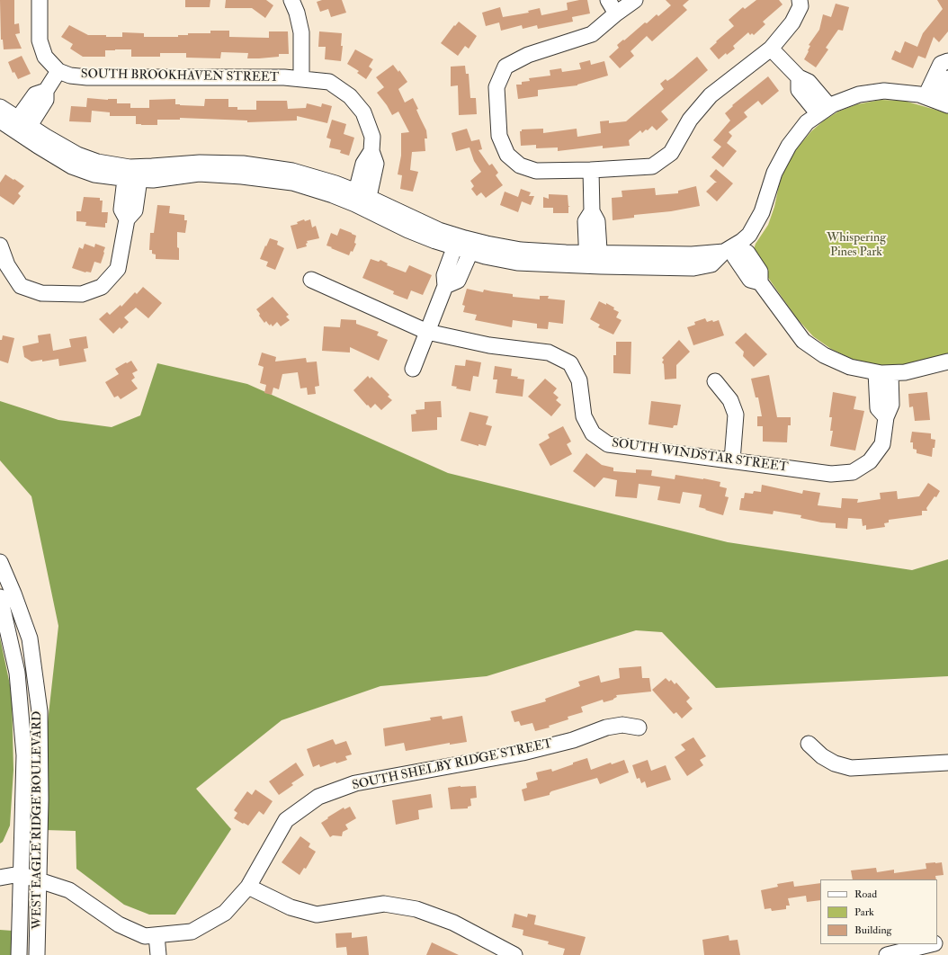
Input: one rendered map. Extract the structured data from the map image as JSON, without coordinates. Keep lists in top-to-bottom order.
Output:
{
  "streets": {
    "street": [
      "SOUTH BROOKHAVEN STREET",
      "SOUTH WINDSTAR STREET",
      "SOUTH SHELBY RIDGE STREET",
      "WEST EAGLE RIDGE BOULEVARD"
    ]
  },
  "crossings": [
    ["SOUTH SHELBY RIDGE STREET", "WEST EAGLE RIDGE BOULEVARD"]
  ],
  "parks": ["Whispering Pines Park"],
  "legend": ["Road", "Park", "Building"]
}
